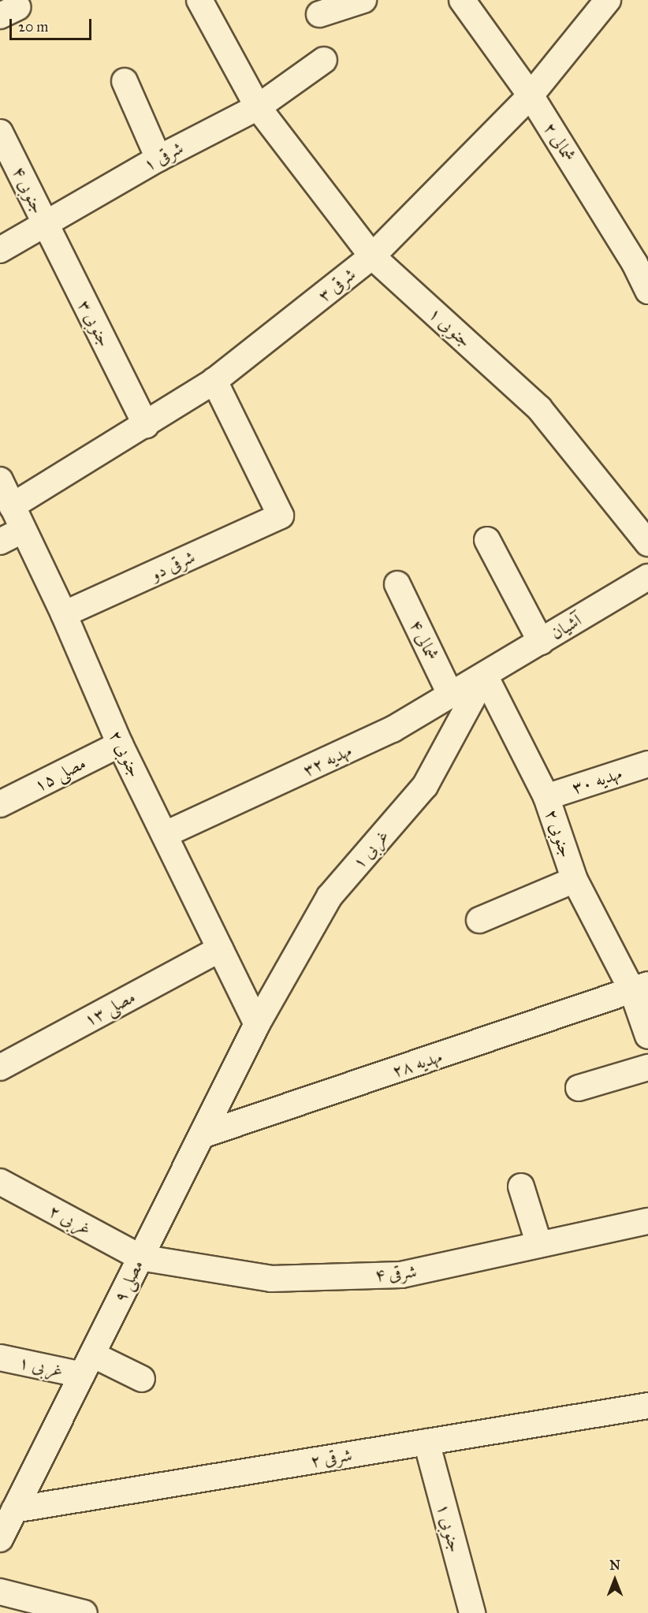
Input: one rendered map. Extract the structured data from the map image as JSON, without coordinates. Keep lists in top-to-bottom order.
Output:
{
  "streets": {
    "street": [
      "شمالی ۲",
      "شرقی ۱",
      "۴ جنوبی",
      "شرقی ۳",
      "جنوبی ۳",
      "جنوبی ۱",
      "شرقی دو",
      "آشیان",
      "شمالی ۴",
      "جنوبی ۲",
      "مهدیه ۳۲",
      "مصلی ۱۵",
      "مهدیه ۳۰",
      "۲ جنوبی",
      "۱ غربی",
      "مصلی ۱۳",
      "مهدیه ۲۸",
      "۲ غربی",
      "۴ شرقی",
      "مصلی ۹",
      "۲ شرقی",
      "۱ جنوبی"
    ]
  },
  "crossings": [
    ["شمالی ۲", "شرقی ۳"],
    ["شرقی ۱", "۴ جنوبی"],
    ["شرقی ۱", "جنوبی ۳"],
    ["شرقی ۱", "جنوبی ۱"],
    ["۴ جنوبی", "جنوبی ۳"],
    ["شرقی ۳", "جنوبی ۳"],
    ["شرقی ۳", "جنوبی ۱"],
    ["شرقی ۳", "شرقی دو"],
    ["شرقی ۳", "جنوبی ۲"],
    ["شرقی دو", "جنوبی ۲"],
    ["آشیان", "مهدیه ۳۲"],
    ["آشیان", "۲ جنوبی"],
    ["آشیان", "۱ غربی"],
    ["شمالی ۴", "مهدیه ۳۲"],
    ["جنوبی ۲", "مهدیه ۳۲"],
    ["جنوبی ۲", "مصلی ۱۵"],
    ["جنوبی ۲", "۱ غربی"],
    ["جنوبی ۲", "مصلی ۱۳"],
    ["جنوبی ۲", "مصلی ۹"],
    ["مهدیه ۳۲", "۲ جنوبی"],
    ["مهدیه ۳۲", "۱ غربی"],
    ["مهدیه ۳۰", "۲ جنوبی"],
    ["۲ جنوبی", "۱ غربی"],
    ["۲ جنوبی", "مهدیه ۲۸"],
    ["۱ غربی", "مصلی ۹"],
    ["مهدیه ۲۸", "مصلی ۹"],
    ["۲ غربی", "۴ شرقی"],
    ["۲ غربی", "مصلی ۹"],
    ["۴ شرقی", "مصلی ۹"],
    ["مصلی ۹", "۲ شرقی"],
    ["۲ شرقی", "۱ جنوبی"]
  ],
  "scale_bar": "20 m",
  "north": "top"
}
